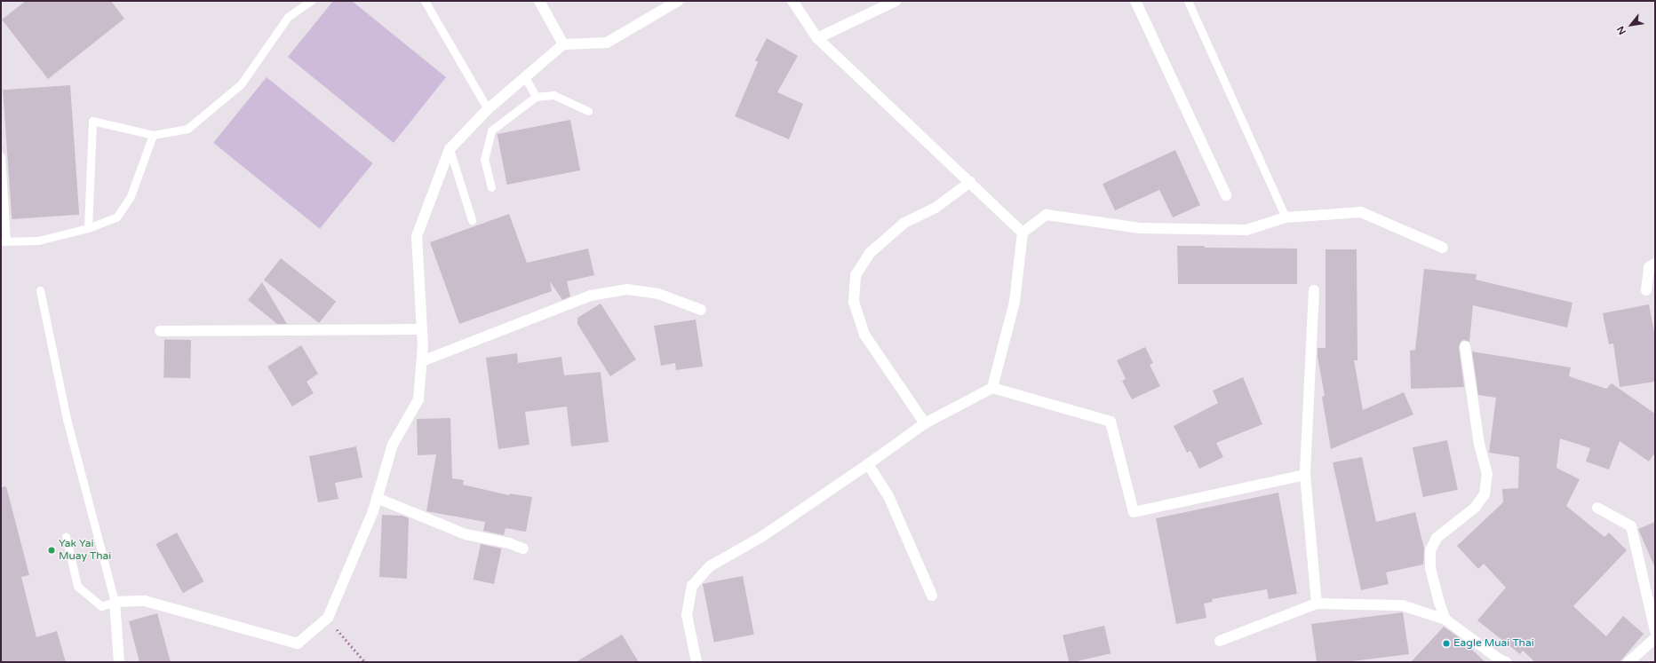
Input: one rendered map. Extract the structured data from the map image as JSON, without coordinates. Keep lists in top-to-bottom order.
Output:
{
  "places": ["Yak Yai Muay Thai", "Eagle Muai Thai"],
  "north": "bottom left"
}
